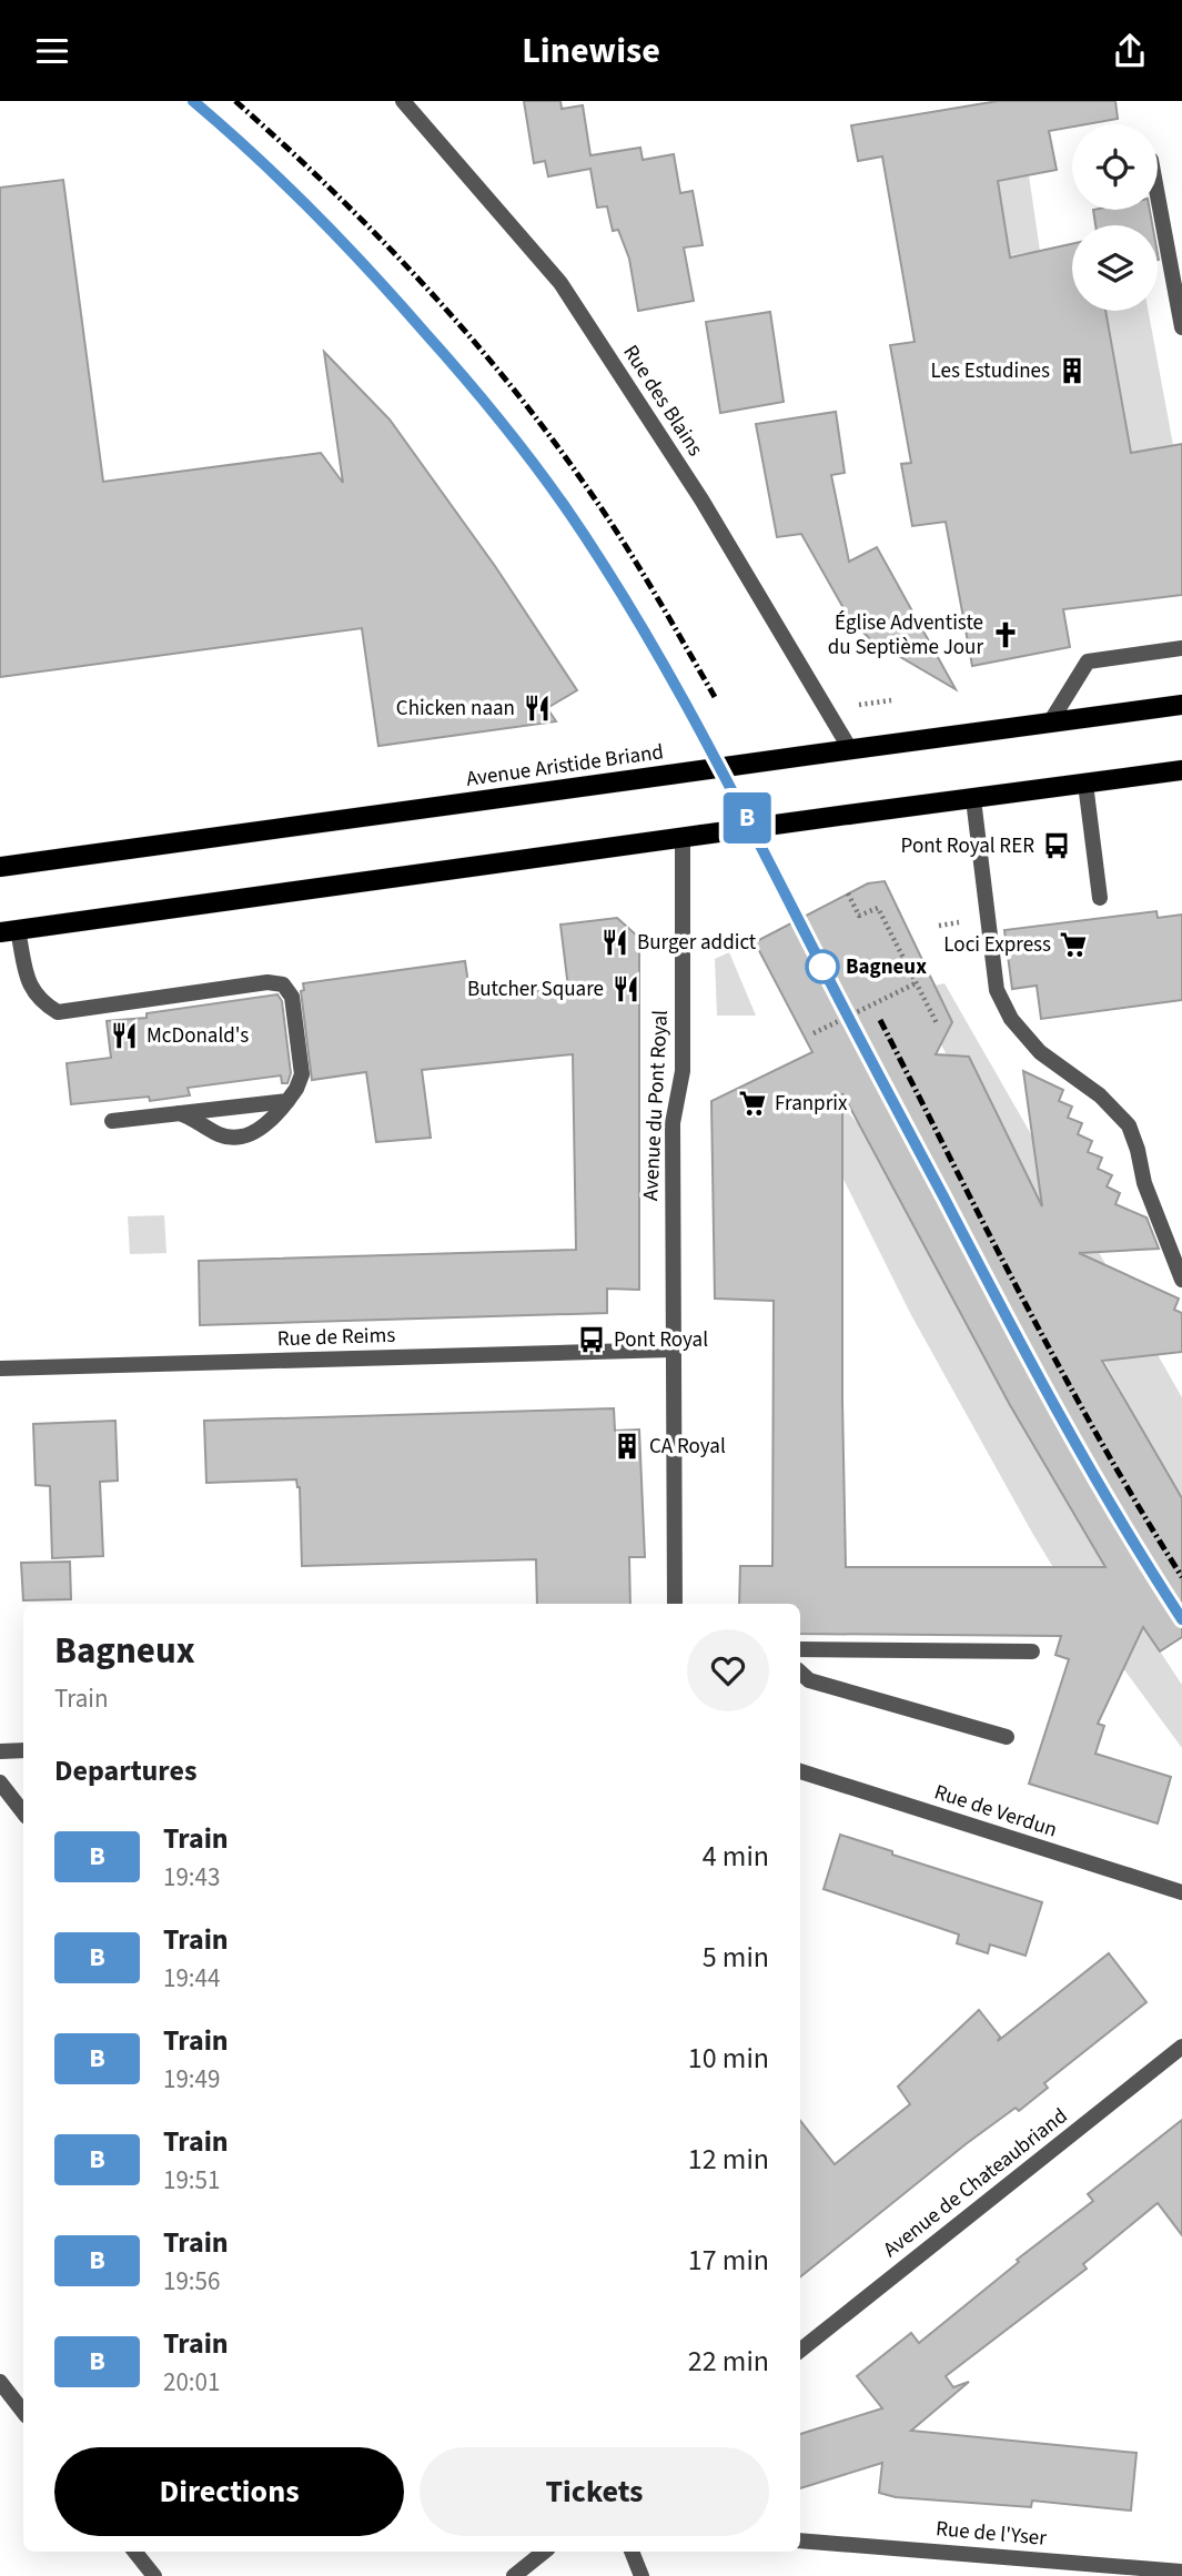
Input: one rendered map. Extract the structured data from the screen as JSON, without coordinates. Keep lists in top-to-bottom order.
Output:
{
  "streets": {
    "main road": ["Avenue Aristide Briand"],
    "street": [
      "Rue des Blains",
      "Avenue du Pont Royal",
      "Rue de Reims",
      "Rue de Verdun",
      "Avenue de Chateaubriand",
      "Rue de l'Yser"
    ]
  },
  "crossings": [
    ["Rue des Blains", "Avenue Aristide Briand"],
    ["Avenue du Pont Royal", "Rue de Reims"]
  ],
  "places": {
    "building": ["Les Estudines", "CA Royal"],
    "church": ["Église Adventiste du Septième Jour"],
    "restaurant": [
      "Chicken naan",
      "Burger addict",
      "Butcher Square",
      "McDonald's"
    ],
    "bus stop": ["Pont Royal RER", "Pont Royal"],
    "supermarket": ["Loci Express", "Franprix"],
    "other": ["Bagneux"]
  },
  "page": {
    "header": "Linewise",
    "on_map": "B",
    "heading": [
      ["Bagneux", "Train"],
      "Departures"
    ],
    "list": [
      {
        "mark": "B",
        "name": "Train",
        "note": "19:43",
        "value": "4 min"
      },
      {
        "mark": "B",
        "name": "Train",
        "note": "19:44",
        "value": "5 min"
      },
      {
        "mark": "B",
        "name": "Train",
        "note": "19:49",
        "value": "10 min"
      },
      {
        "mark": "B",
        "name": "Train",
        "note": "19:51",
        "value": "12 min"
      },
      {
        "mark": "B",
        "name": "Train",
        "note": "19:56",
        "value": "17 min"
      },
      {
        "mark": "B",
        "name": "Train",
        "note": "20:01",
        "value": "22 min"
      }
    ],
    "buttons": ["Directions", "Tickets"]
  }
}
